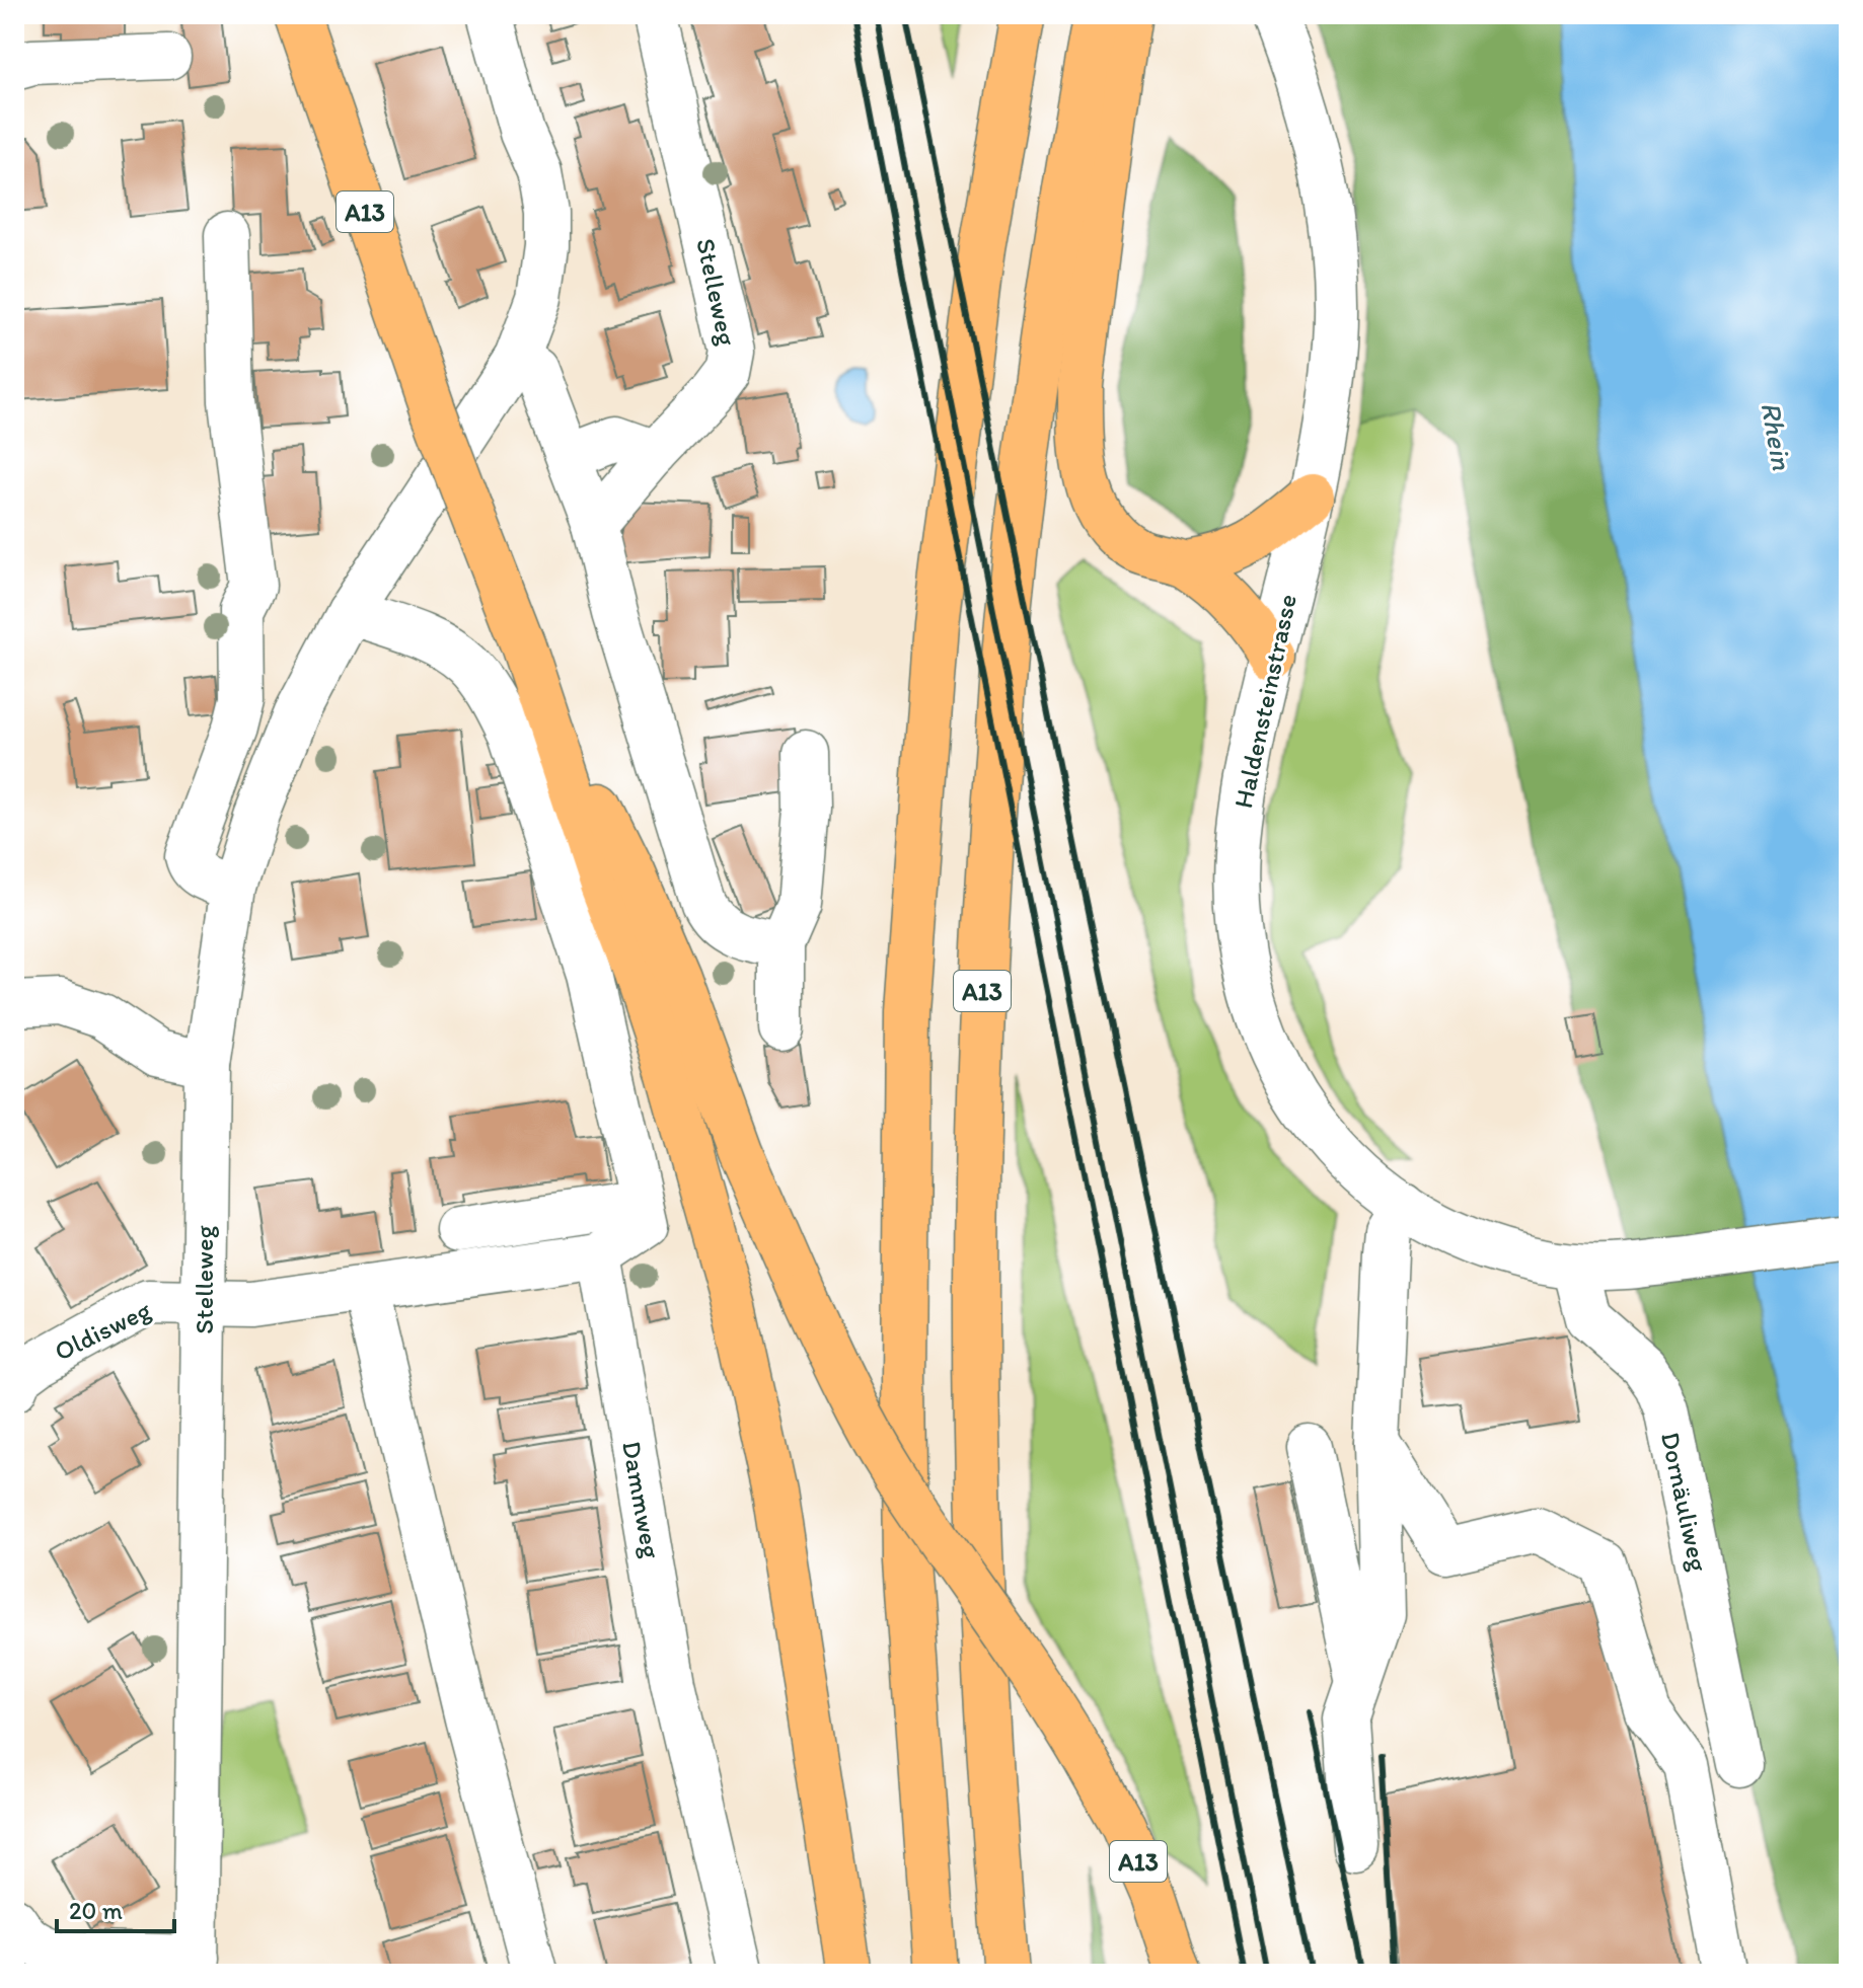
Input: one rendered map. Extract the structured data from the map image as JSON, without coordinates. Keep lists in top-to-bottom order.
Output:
{
  "streets": {
    "highway": ["A13"],
    "street": [
      "Stelleweg",
      "Haldensteinstrasse",
      "Oldisweg",
      "Dammweg",
      "Dornäuliweg"
    ]
  },
  "crossings": [
    ["Stelleweg", "Oldisweg"],
    ["Haldensteinstrasse", "Dornäuliweg"]
  ],
  "water": ["Rhein"],
  "scale_bar": "20 m"
}
